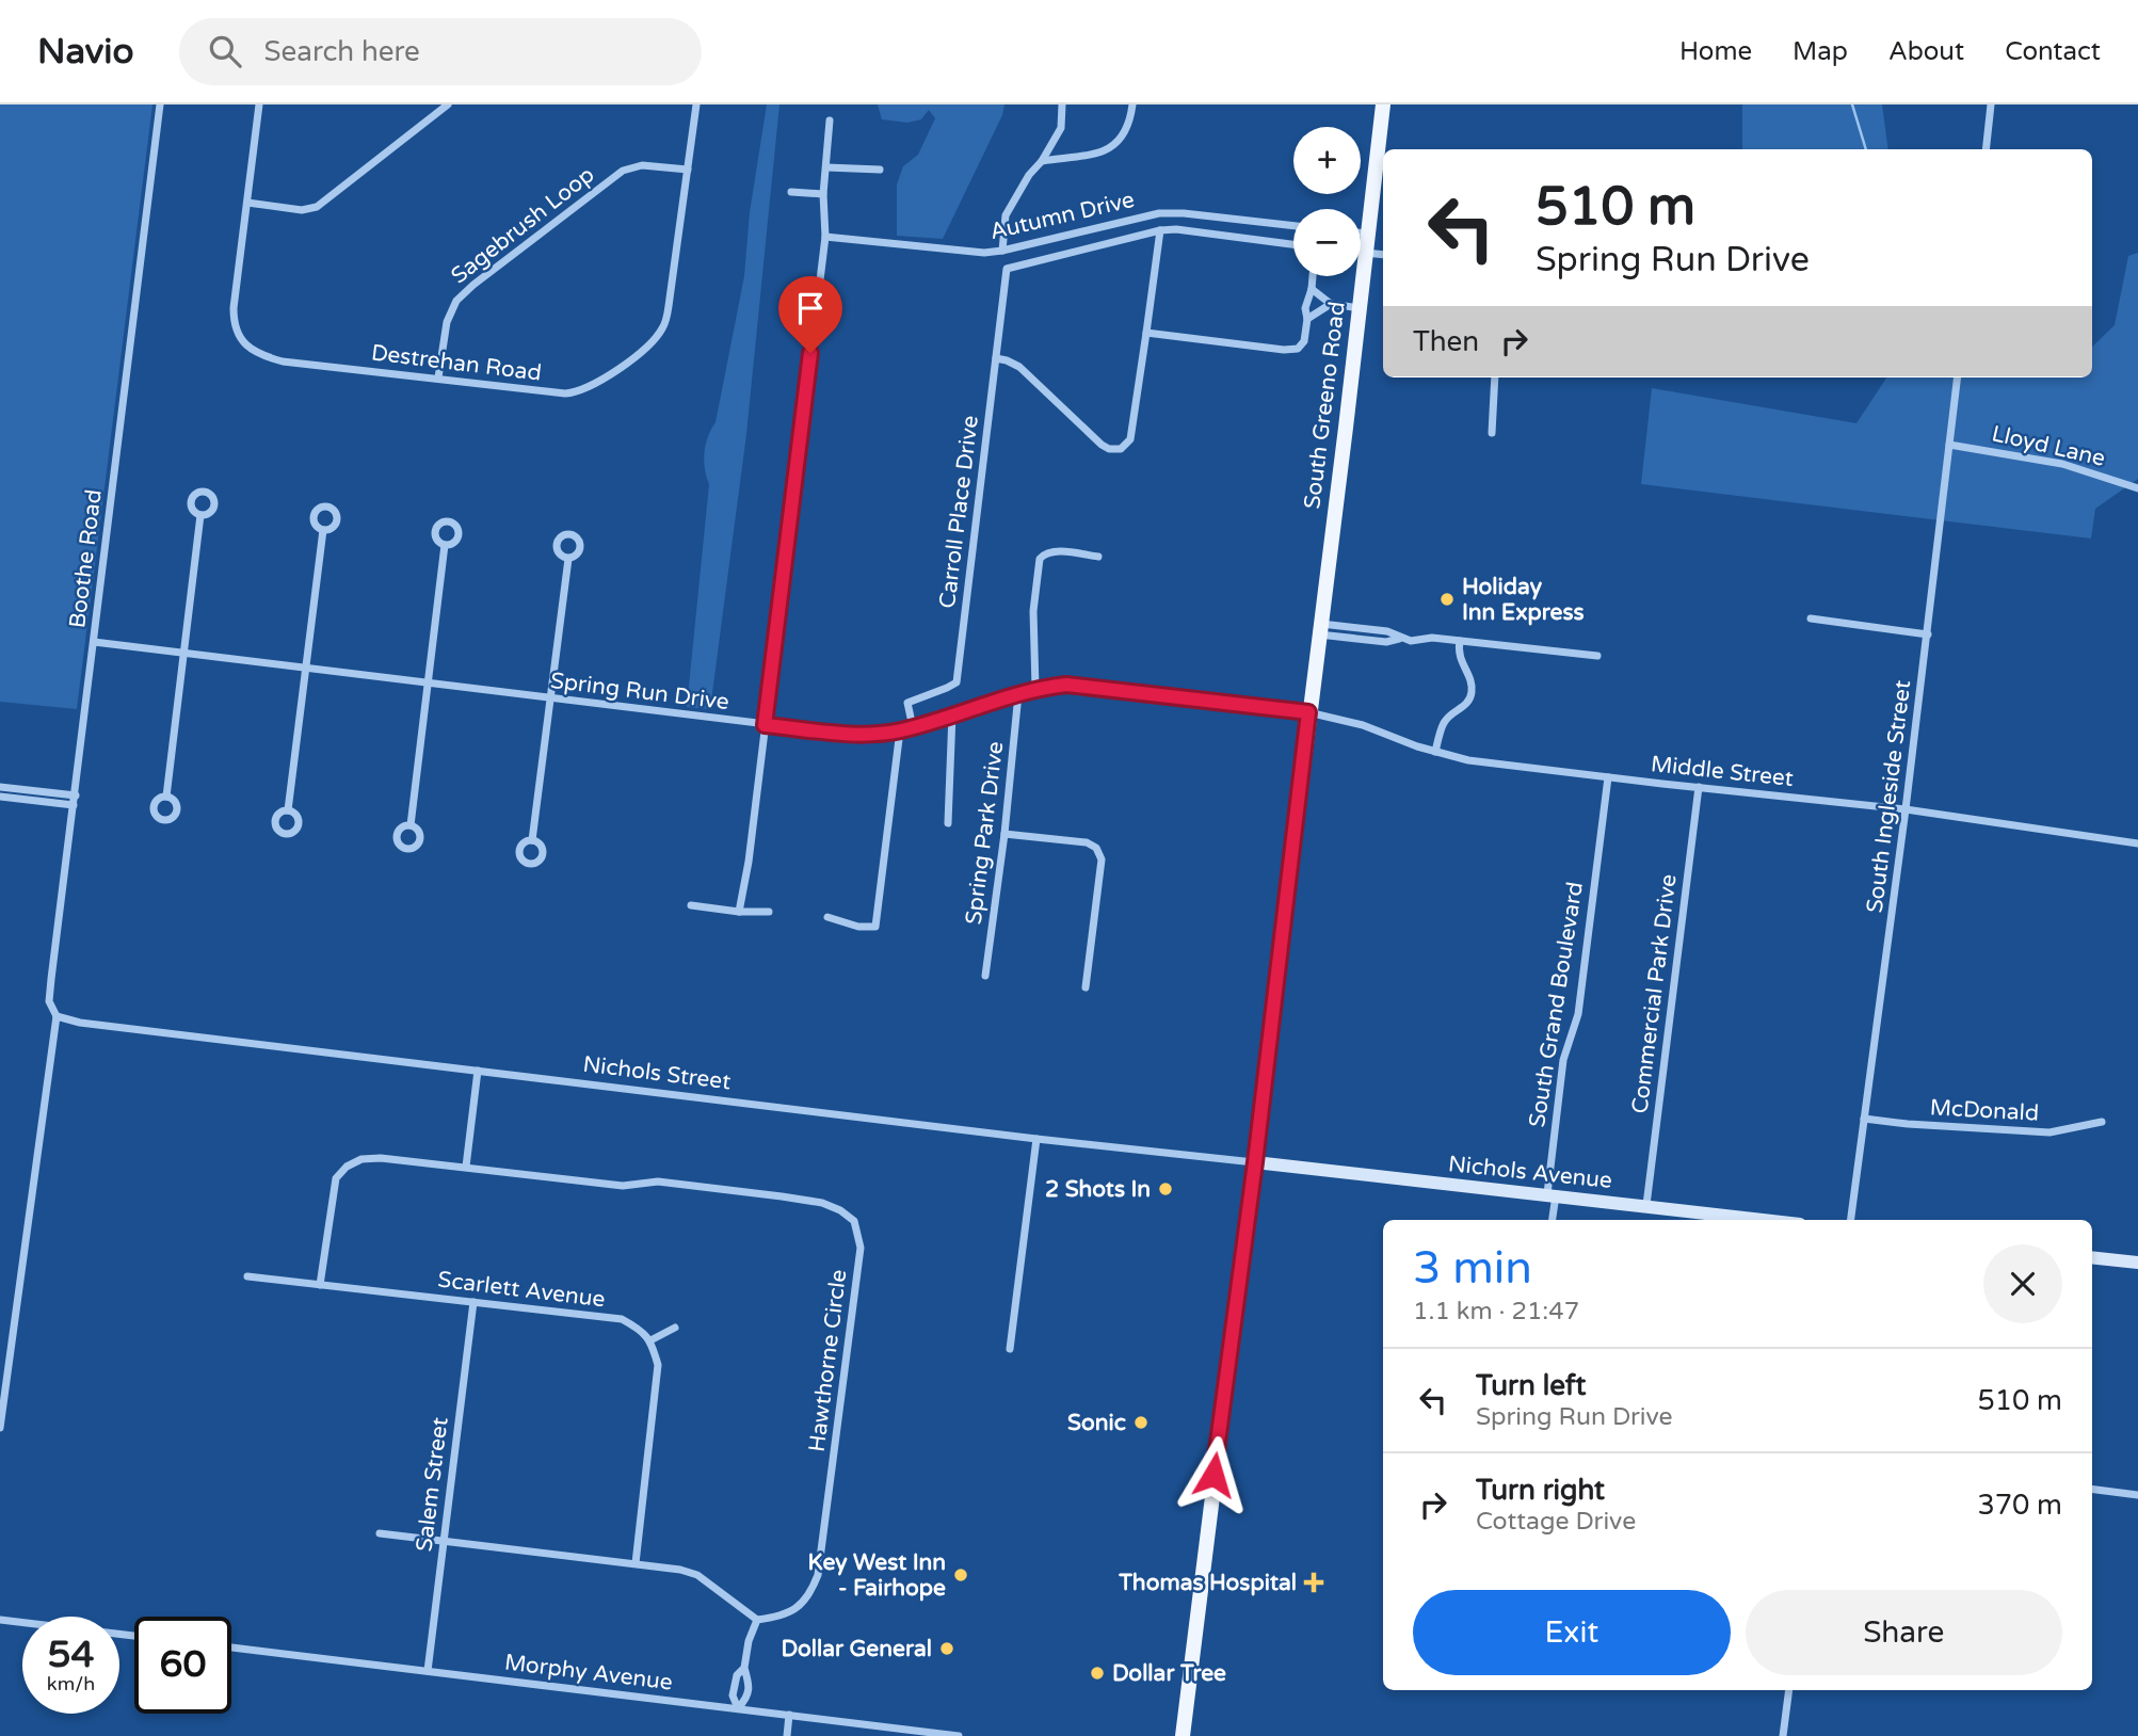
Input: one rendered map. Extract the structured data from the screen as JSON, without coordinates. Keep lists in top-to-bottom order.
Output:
{
  "streets": {
    "main road": ["South Greeno Road"],
    "street": [
      "Autumn Drive",
      "Sagebrush Loop",
      "Destrehan Road",
      "Lloyd Lane",
      "Carroll Place Drive",
      "Boothe Road",
      "Spring Run Drive",
      "Middle Street",
      "South Ingleside Street",
      "Spring Park Drive",
      "Commercial Park Drive",
      "South Grand Boulevard",
      "Nichols Street",
      "McDonald",
      "Nichols Avenue",
      "Scarlett Avenue",
      "Hawthorne Circle",
      "Salem Street",
      "Morphy Avenue"
    ]
  },
  "crossings": [
    ["Sagebrush Loop", "Destrehan Road"],
    ["South Greeno Road", "Spring Run Drive"],
    ["South Greeno Road", "Middle Street"],
    ["South Greeno Road", "Nichols Street"],
    ["South Greeno Road", "Nichols Avenue"],
    ["Lloyd Lane", "South Ingleside Street"],
    ["Carroll Place Drive", "Spring Run Drive"],
    ["Boothe Road", "Spring Run Drive"],
    ["Boothe Road", "Nichols Street"],
    ["Spring Run Drive", "Middle Street"],
    ["Spring Run Drive", "Spring Park Drive"],
    ["Middle Street", "South Ingleside Street"],
    ["Middle Street", "Commercial Park Drive"],
    ["Middle Street", "South Grand Boulevard"],
    ["South Ingleside Street", "McDonald"],
    ["Commercial Park Drive", "Nichols Avenue"],
    ["South Grand Boulevard", "Nichols Avenue"],
    ["Nichols Street", "Nichols Avenue"],
    ["Scarlett Avenue", "Hawthorne Circle"],
    ["Scarlett Avenue", "Salem Street"],
    ["Salem Street", "Morphy Avenue"]
  ],
  "places": {
    "other": [
      "Holiday Inn Express",
      "2 Shots In",
      "Sonic",
      "Key West Inn - Fairhope",
      "Dollar General",
      "Dollar Tree"
    ],
    "health": ["Thomas Hospital"]
  },
  "page": {
    "header": "Navio",
    "search": "Search here",
    "nav": [
      "Home",
      "Map",
      "About",
      "Contact"
    ],
    "map_buttons": ["+", "−"],
    "turn": ["510 m", "Spring Run Drive"],
    "then": "Then",
    "heading": ["3 min", "1.1 km · 21:47"],
    "list": [
      {
        "name": "Turn left",
        "note": "Spring Run Drive",
        "value": "510 m"
      },
      {
        "name": "Turn right",
        "note": "Cottage Drive",
        "value": "370 m"
      }
    ],
    "buttons": ["Exit", "Share"],
    "speed": "54 km/h",
    "limit": "60"
  }
}
